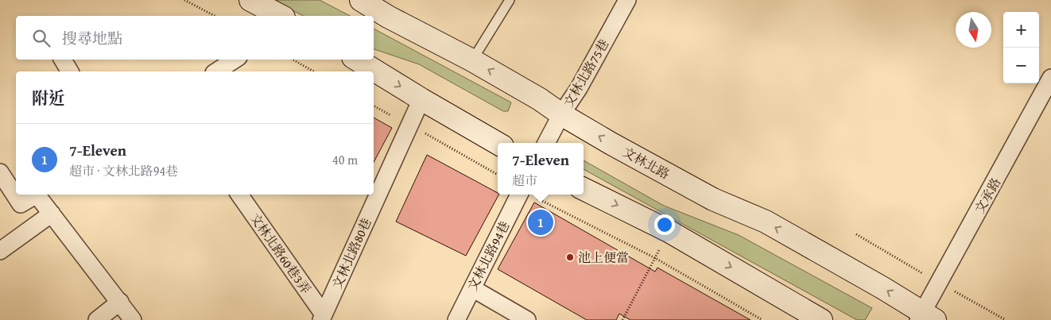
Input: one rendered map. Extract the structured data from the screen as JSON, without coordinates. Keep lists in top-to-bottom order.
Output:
{
  "streets": {
    "main road": ["文林北路"],
    "street": [
      "文林北路75巷",
      "文承路",
      "文林北路60巷3弄",
      "文林北路80巷",
      "文林北路94巷"
    ]
  },
  "crossings": [
    ["文林北路75巷", "文林北路"],
    ["文林北路", "文承路"],
    ["文林北路60巷3弄", "文林北路80巷"]
  ],
  "places": ["池上便當"],
  "north": "bottom",
  "page": {
    "map_buttons": ["+", "−"],
    "search": "搜尋地點",
    "heading": "附近",
    "list": [
      {
        "mark": "1",
        "name": "7-Eleven",
        "note": "超市 · 文林北路94巷",
        "value": "40 m"
      }
    ],
    "popup": ["7-Eleven", "超市"],
    "pins": "1"
  }
}
